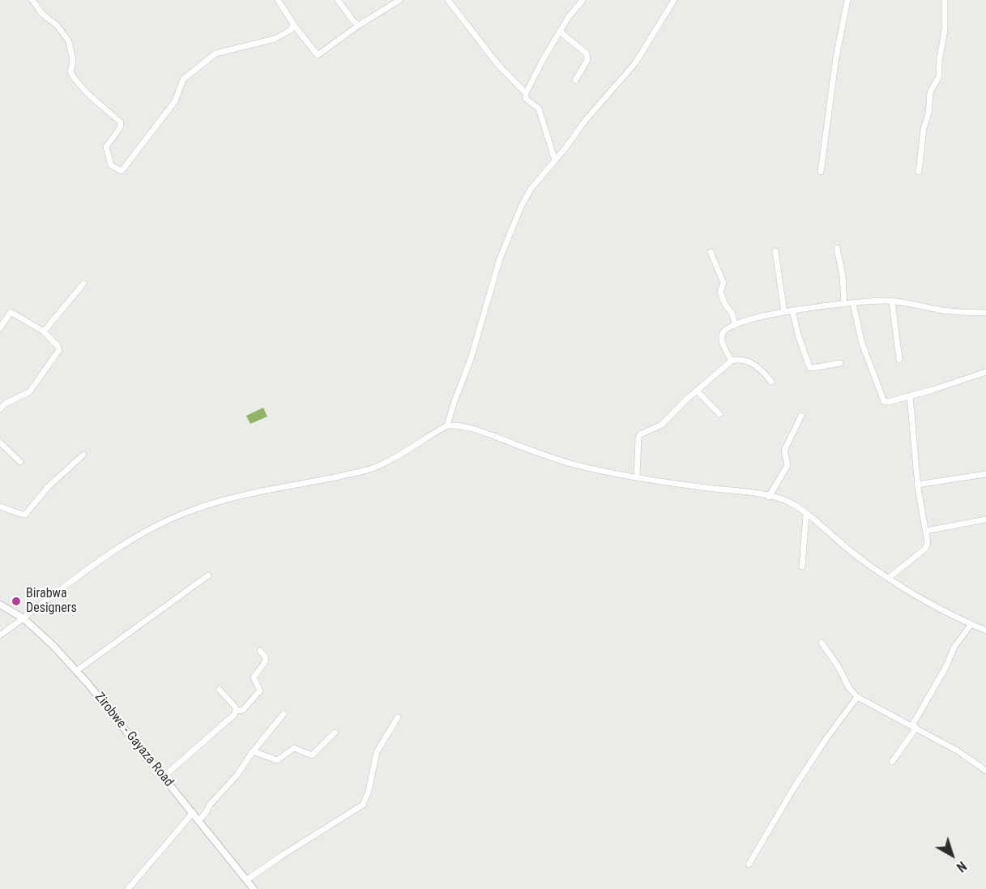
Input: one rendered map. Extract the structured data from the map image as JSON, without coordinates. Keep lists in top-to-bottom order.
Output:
{
  "streets": {
    "street": ["Zirobwe - Gayaza Road"]
  },
  "places": ["Birabwa Designers"],
  "north": "bottom right"
}
